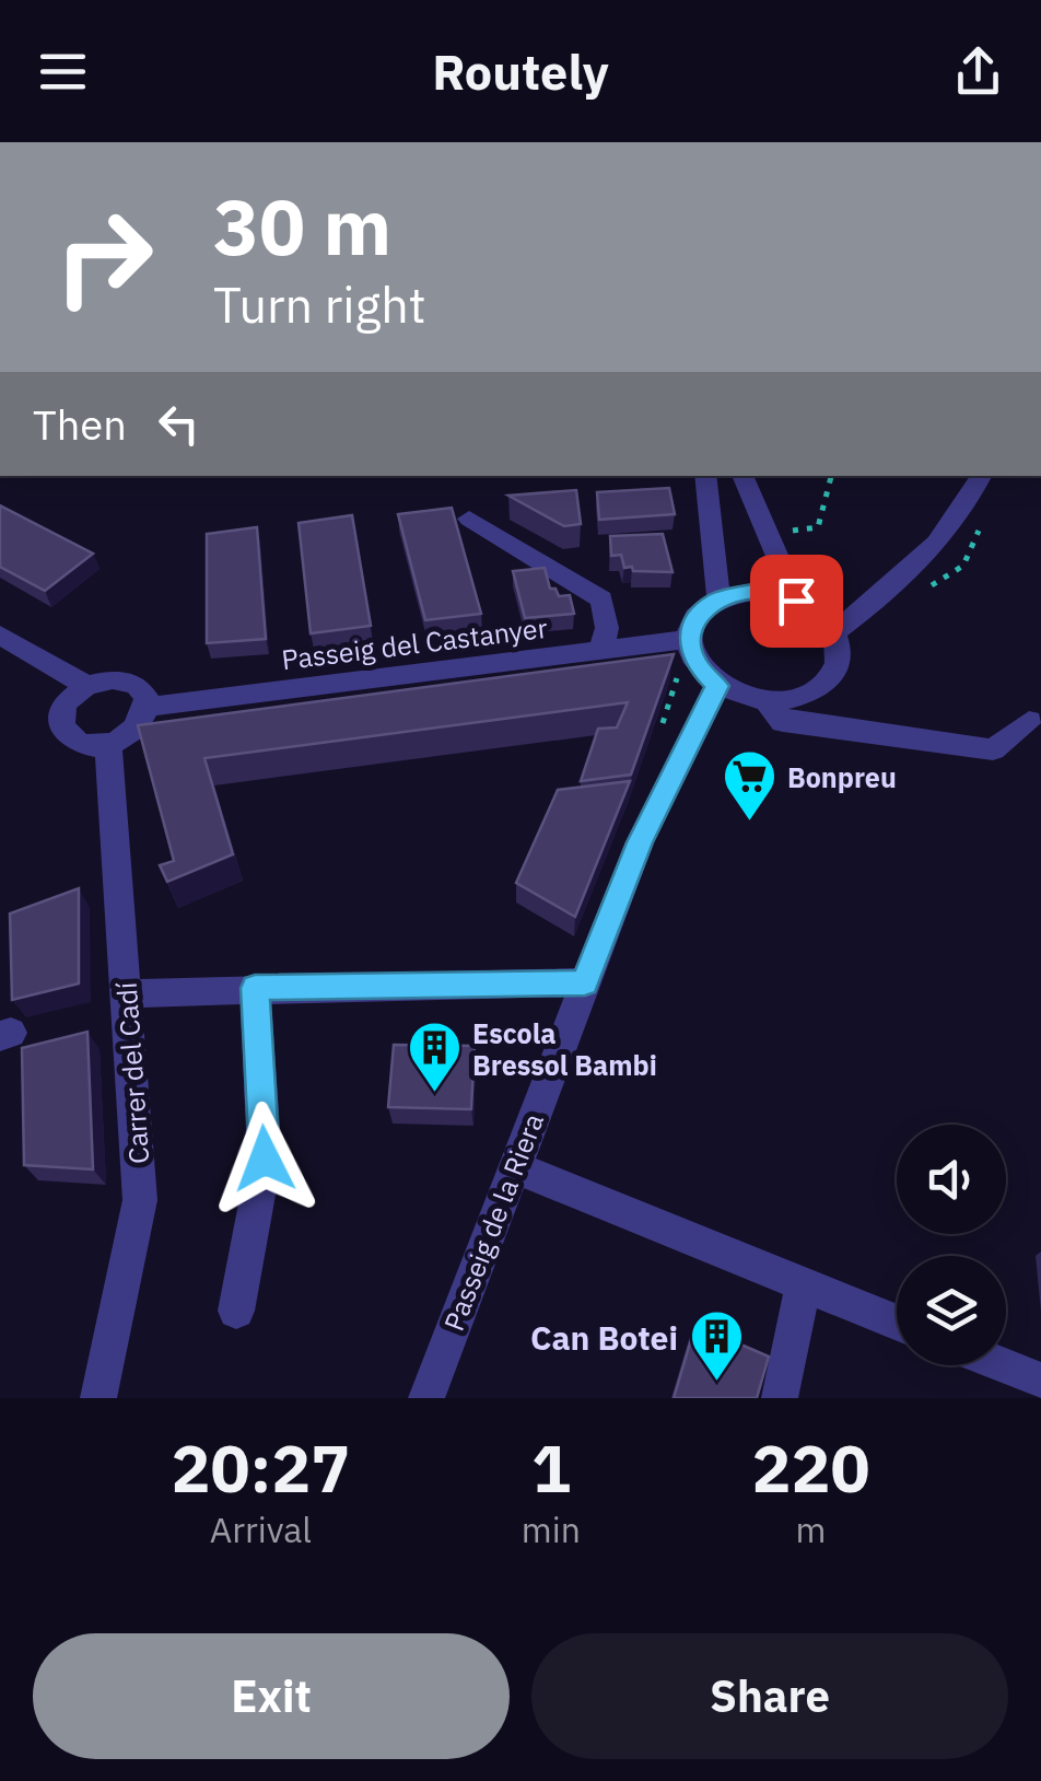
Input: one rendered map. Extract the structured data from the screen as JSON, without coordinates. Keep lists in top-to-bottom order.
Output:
{
  "streets": {
    "street": ["Passeig del Castanyer", "Carrer del Cadí", "Passeig de la Riera"]
  },
  "crossings": [
    ["Passeig del Castanyer", "Carrer del Cadí"],
    ["Passeig del Castanyer", "Passeig de la Riera"]
  ],
  "places": {
    "supermarket": ["Bonpreu"],
    "building": ["Escola Bressol Bambi", "Can Botei"]
  },
  "page": {
    "header": "Routely",
    "turn": ["30 m", "Turn right"],
    "then": "Then",
    "eta": [
      "20:27",
      "Arrival",
      "1",
      "min",
      "220",
      "m"
    ],
    "buttons": ["Exit", "Share"]
  }
}
